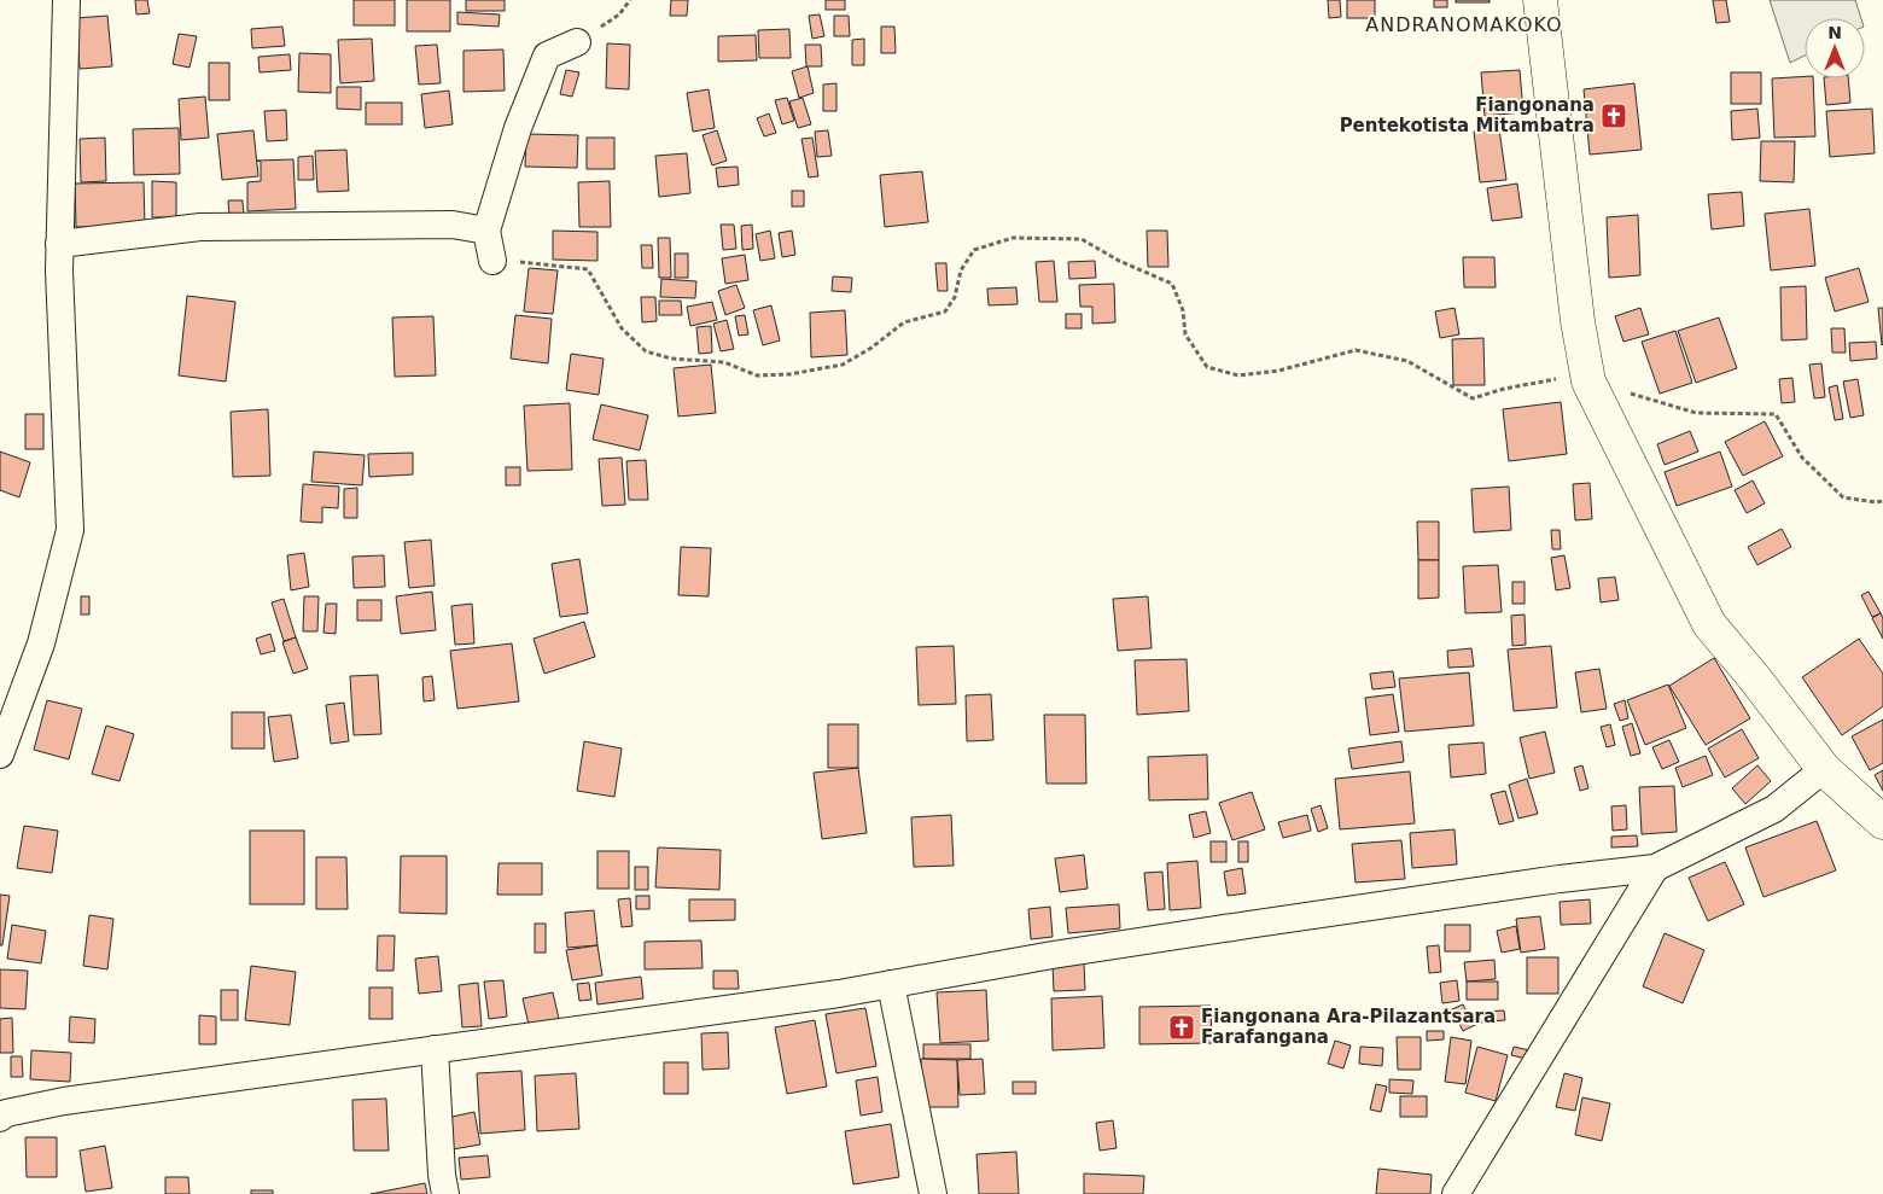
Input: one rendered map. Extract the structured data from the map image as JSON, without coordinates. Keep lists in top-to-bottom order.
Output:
{
  "districts": ["ANDRANOMAKOKO"],
  "places": {
    "church": ["Fiangonana Pentekotista Mitambatra", "Fiangonana Ara-Pilazantsara Farafangana"]
  },
  "north": "top"
}
